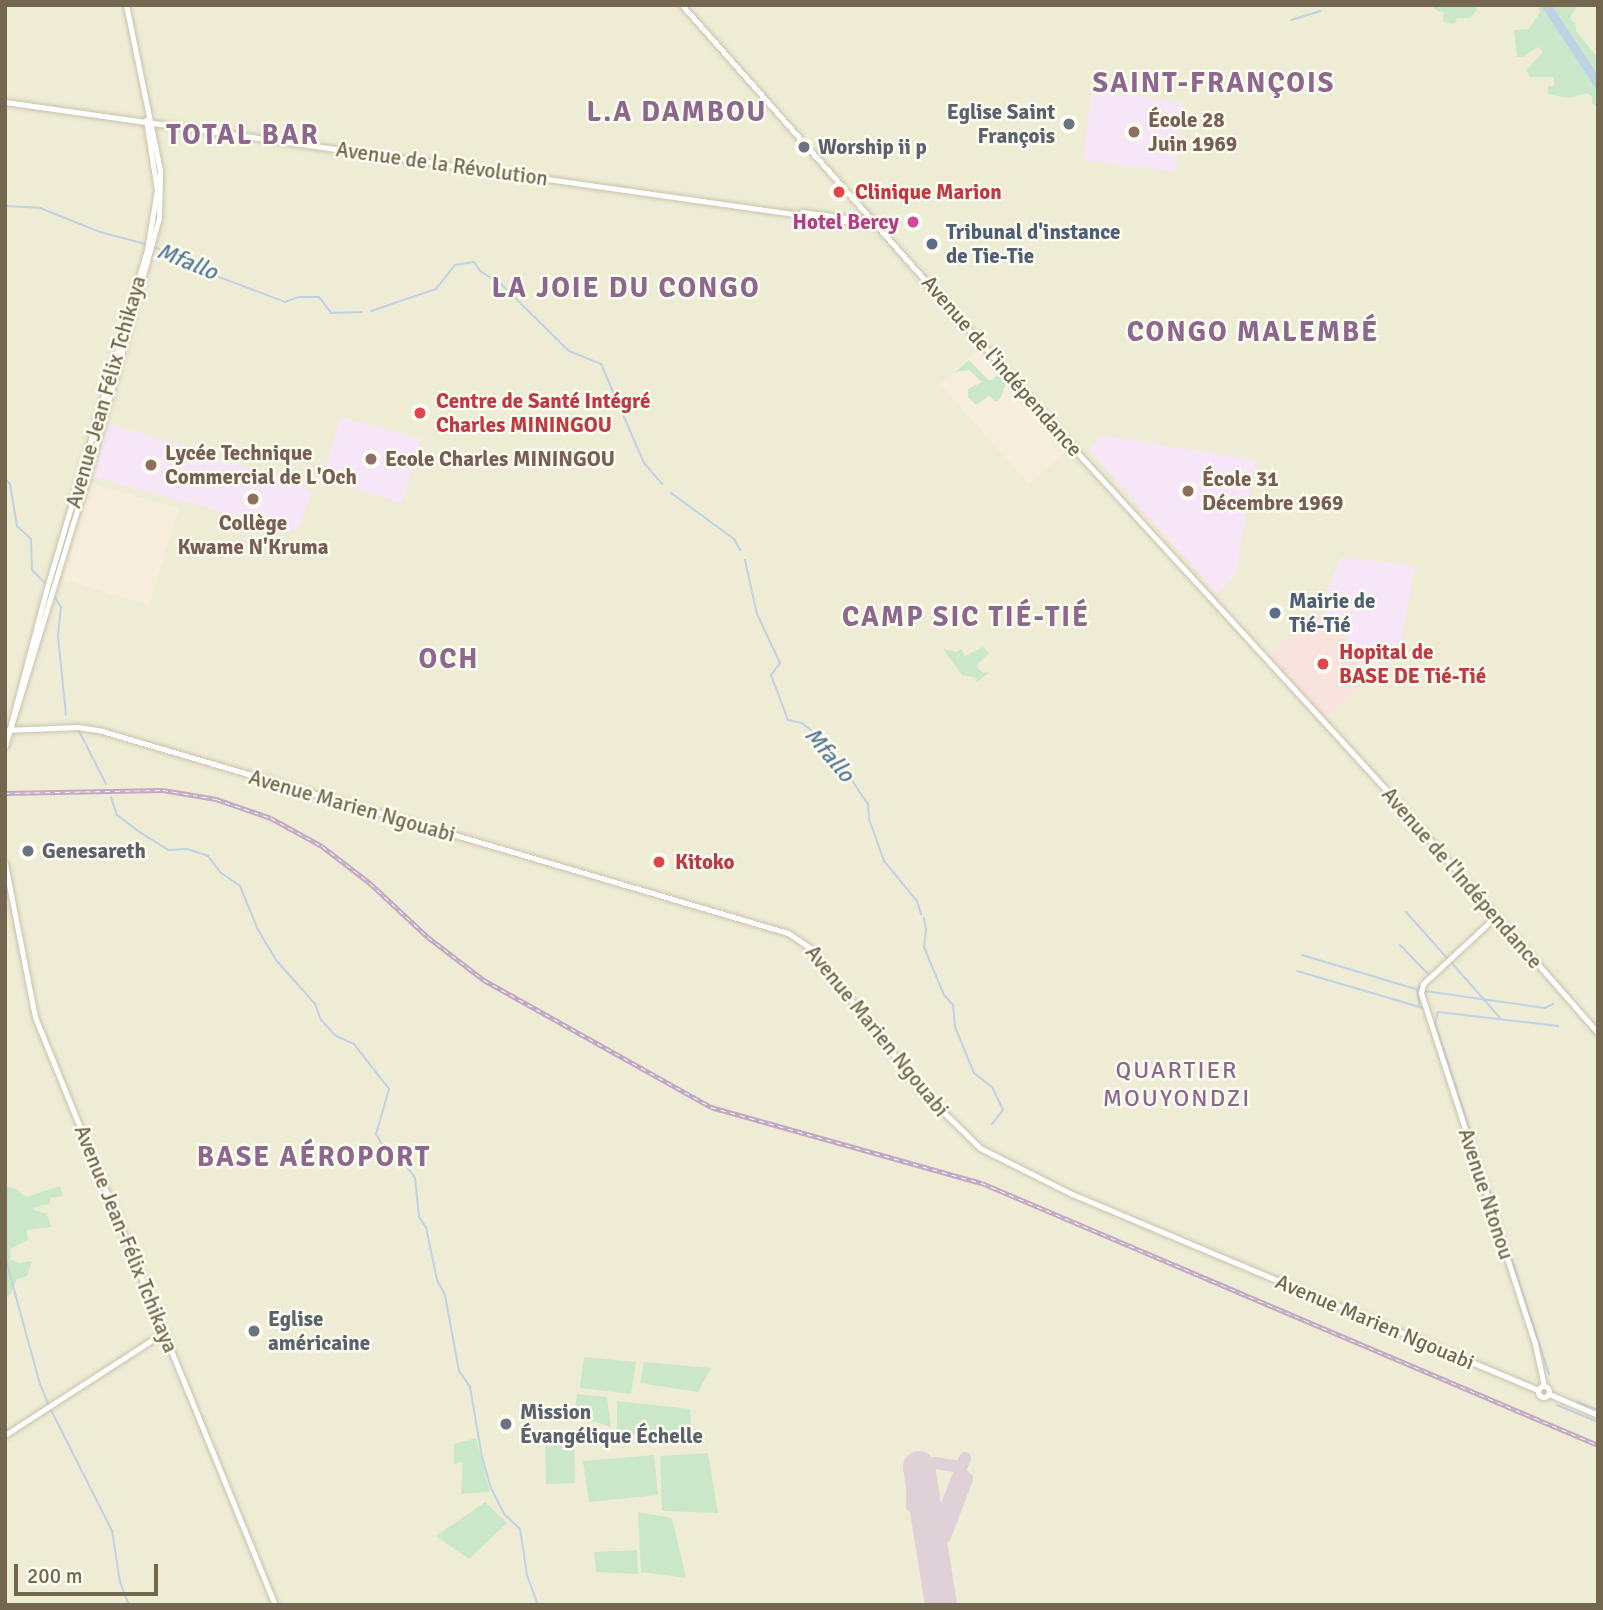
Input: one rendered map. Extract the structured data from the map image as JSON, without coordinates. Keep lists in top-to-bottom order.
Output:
{
  "streets": {
    "street": [
      "Avenue de la Révolution",
      "Avenue de l'indépendance",
      "Avenue Jean Félix Tchikaya",
      "Avenue Marien Ngouabi",
      "Avenue de l'Indépendance",
      "Avenue Ntonou",
      "Avenue Jean-Félix Tchikaya"
    ]
  },
  "crossings": [
    ["Avenue de la Révolution", "Avenue de l'indépendance"],
    ["Avenue de la Révolution", "Avenue Jean Félix Tchikaya"],
    ["Avenue de l'indépendance", "Avenue de l'Indépendance"],
    ["Avenue Jean Félix Tchikaya", "Avenue Marien Ngouabi"],
    ["Avenue Marien Ngouabi", "Avenue Ntonou"],
    ["Avenue de l'Indépendance", "Avenue Ntonou"]
  ],
  "districts": [
    "SAINT-FRANÇOIS",
    "L.A DAMBOU",
    "TOTAL BAR",
    "LA JOIE DU CONGO",
    "CONGO MALEMBÉ",
    "CAMP SIC TIÉ-TIÉ",
    "OCH",
    "QUARTIER MOUYONDZI",
    "BASE AÉROPORT"
  ],
  "water": ["Mfallo"],
  "places": [
    "Eglise Saint François",
    "École 28 Juin 1969",
    "Worship ii p",
    "Clinique Marion",
    "Hotel Bercy",
    "Tribunal d'instance de Tie-Tie",
    "Centre de Santé Intégré Charles MININGOU",
    "Ecole Charles MININGOU",
    "Lycée Technique Commercial de L'Och",
    "École 31 Décembre 1969",
    "Collège Kwame N'Kruma",
    "Mairie de Tié-Tié",
    "Hopital de BASE DE Tié-Tié",
    "Genesareth",
    "Kitoko",
    "Eglise américaine",
    "Mission Évangélique Échelle"
  ],
  "scale_bar": "200 m"
}
